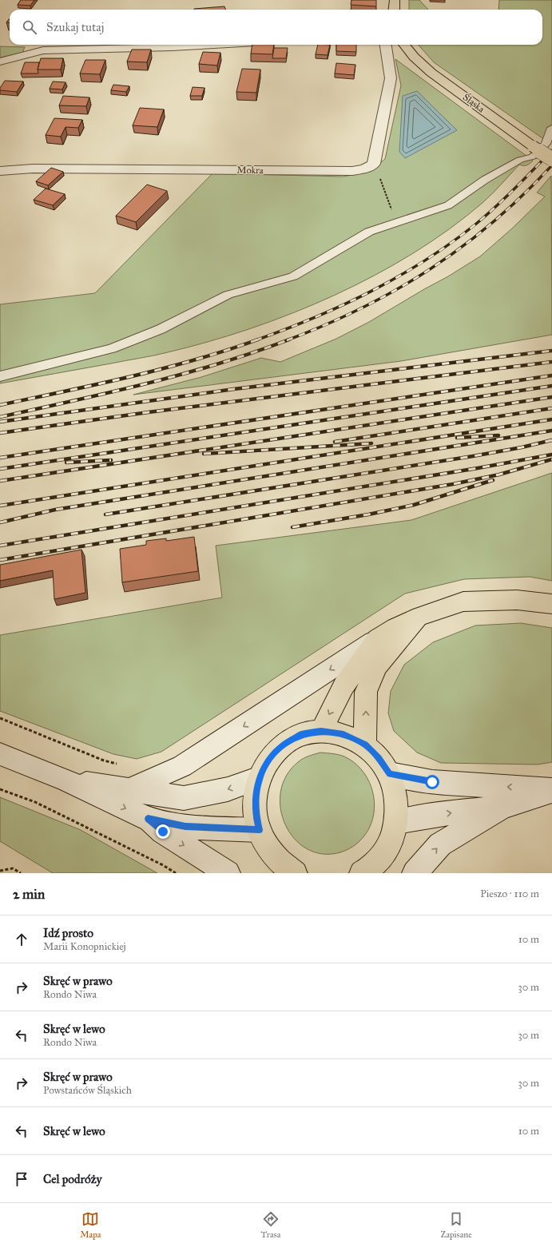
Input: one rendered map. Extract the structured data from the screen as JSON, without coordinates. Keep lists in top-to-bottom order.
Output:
{
  "streets": {
    "main road": ["Śląska"],
    "street": ["Mokra"]
  },
  "page": {
    "search": "Szukaj tutaj",
    "heading": ["2 min", "Pieszo · 110 m"],
    "list": [
      ["Idź prosto", "Marii Konopnickiej", "10 m"],
      ["Skręć w prawo", "Rondo Niwa", "30 m"],
      ["Skręć w lewo", "Rondo Niwa", "30 m"],
      ["Skręć w prawo", "Powstańców Śląskich", "30 m"],
      ["Skręć w lewo", "10 m"],
      "Cel podróży"
    ],
    "nav": ["Mapa", "Trasa", "Zapisane"]
  }
}
